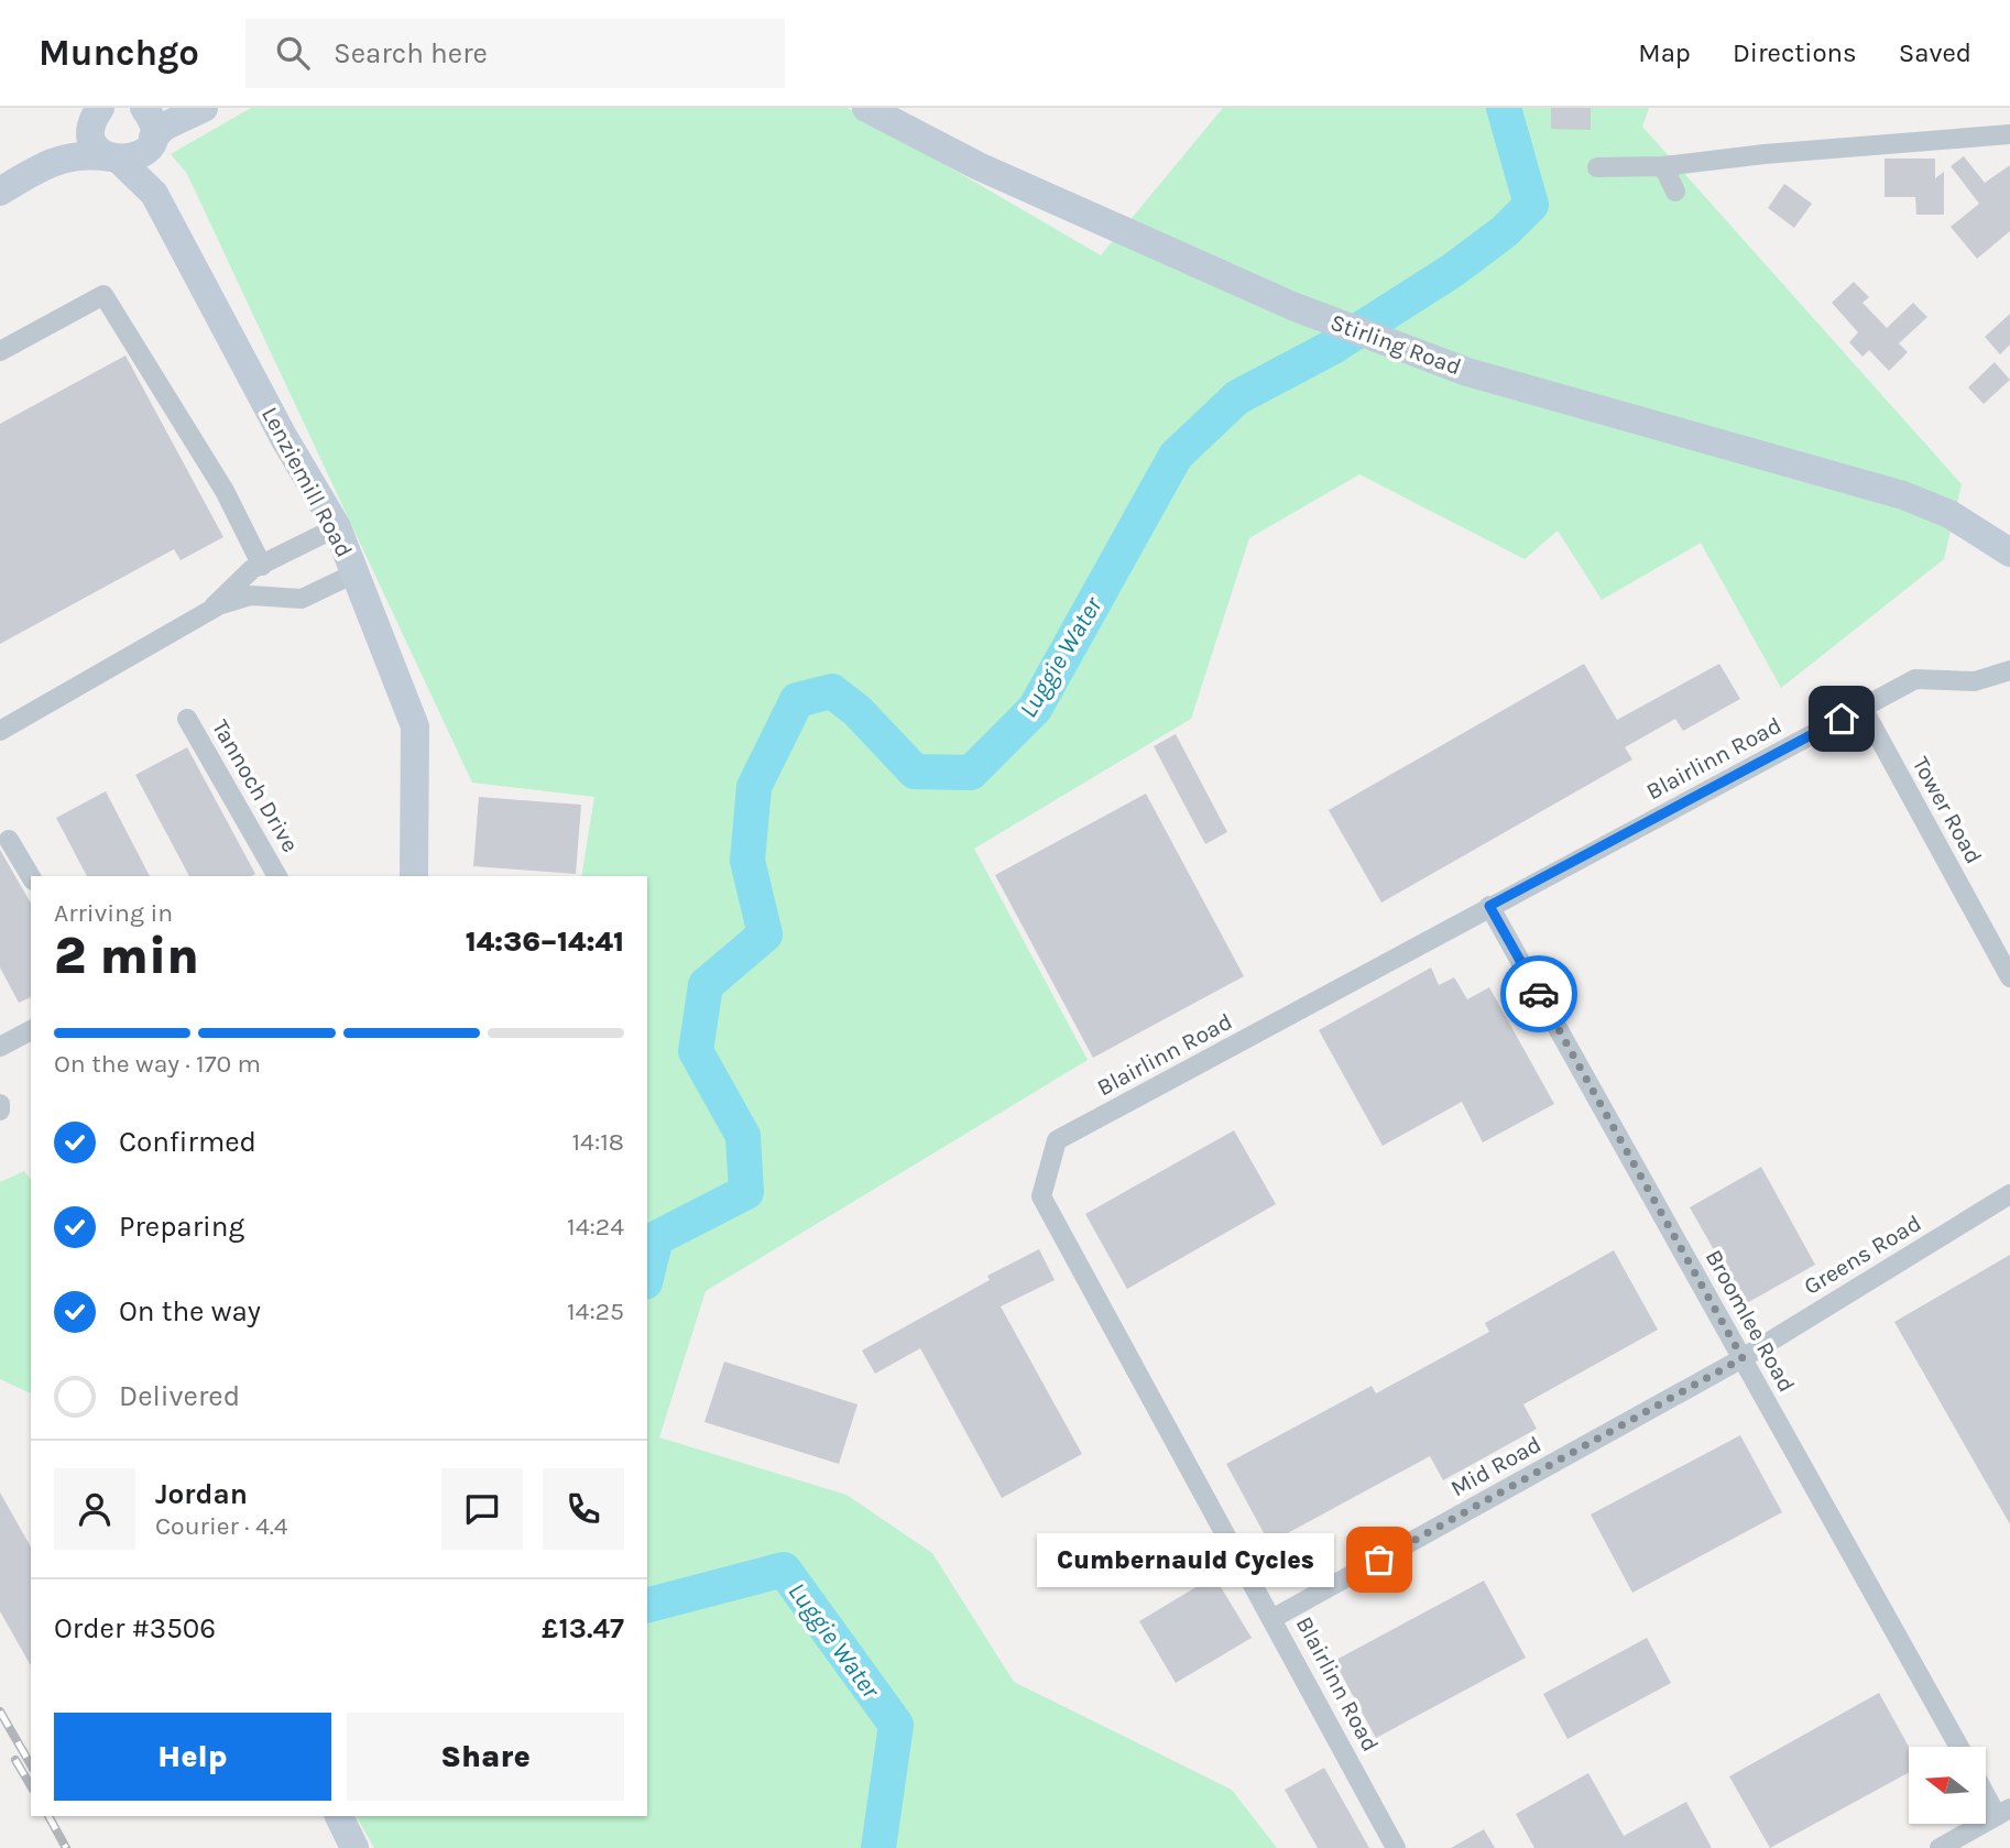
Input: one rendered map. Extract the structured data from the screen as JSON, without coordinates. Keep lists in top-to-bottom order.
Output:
{
  "streets": {
    "main road": ["Stirling Road", "Lenziemill Road"],
    "street": [
      "Blairlinn Road",
      "Tannoch Drive",
      "Tower Road",
      "Greens Road",
      "Broomlee Road",
      "Mid Road"
    ]
  },
  "crossings": [
    ["Blairlinn Road", "Tower Road"],
    ["Blairlinn Road", "Broomlee Road"],
    ["Blairlinn Road", "Mid Road"],
    ["Greens Road", "Broomlee Road"],
    ["Greens Road", "Mid Road"],
    ["Broomlee Road", "Mid Road"]
  ],
  "water": ["Luggie Water"],
  "places": ["Cumbernauld Cycles"],
  "north": "left",
  "page": {
    "header": "Munchgo",
    "search": "Search here",
    "nav": ["Map", "Directions", "Saved"],
    "heading": ["2 min", "Arriving in", "14:36–14:41"],
    "panel": [
      "Jordan",
      "Courier · 4.4",
      "Order #3506",
      "£13.47"
    ],
    "bar": "On the way · 170 m",
    "list": [
      ["Confirmed", "14:18"],
      ["Preparing", "14:24"],
      ["On the way", "14:25"],
      "Delivered"
    ],
    "bubble": "Cumbernauld Cycles",
    "buttons": ["Help", "Share"]
  }
}
